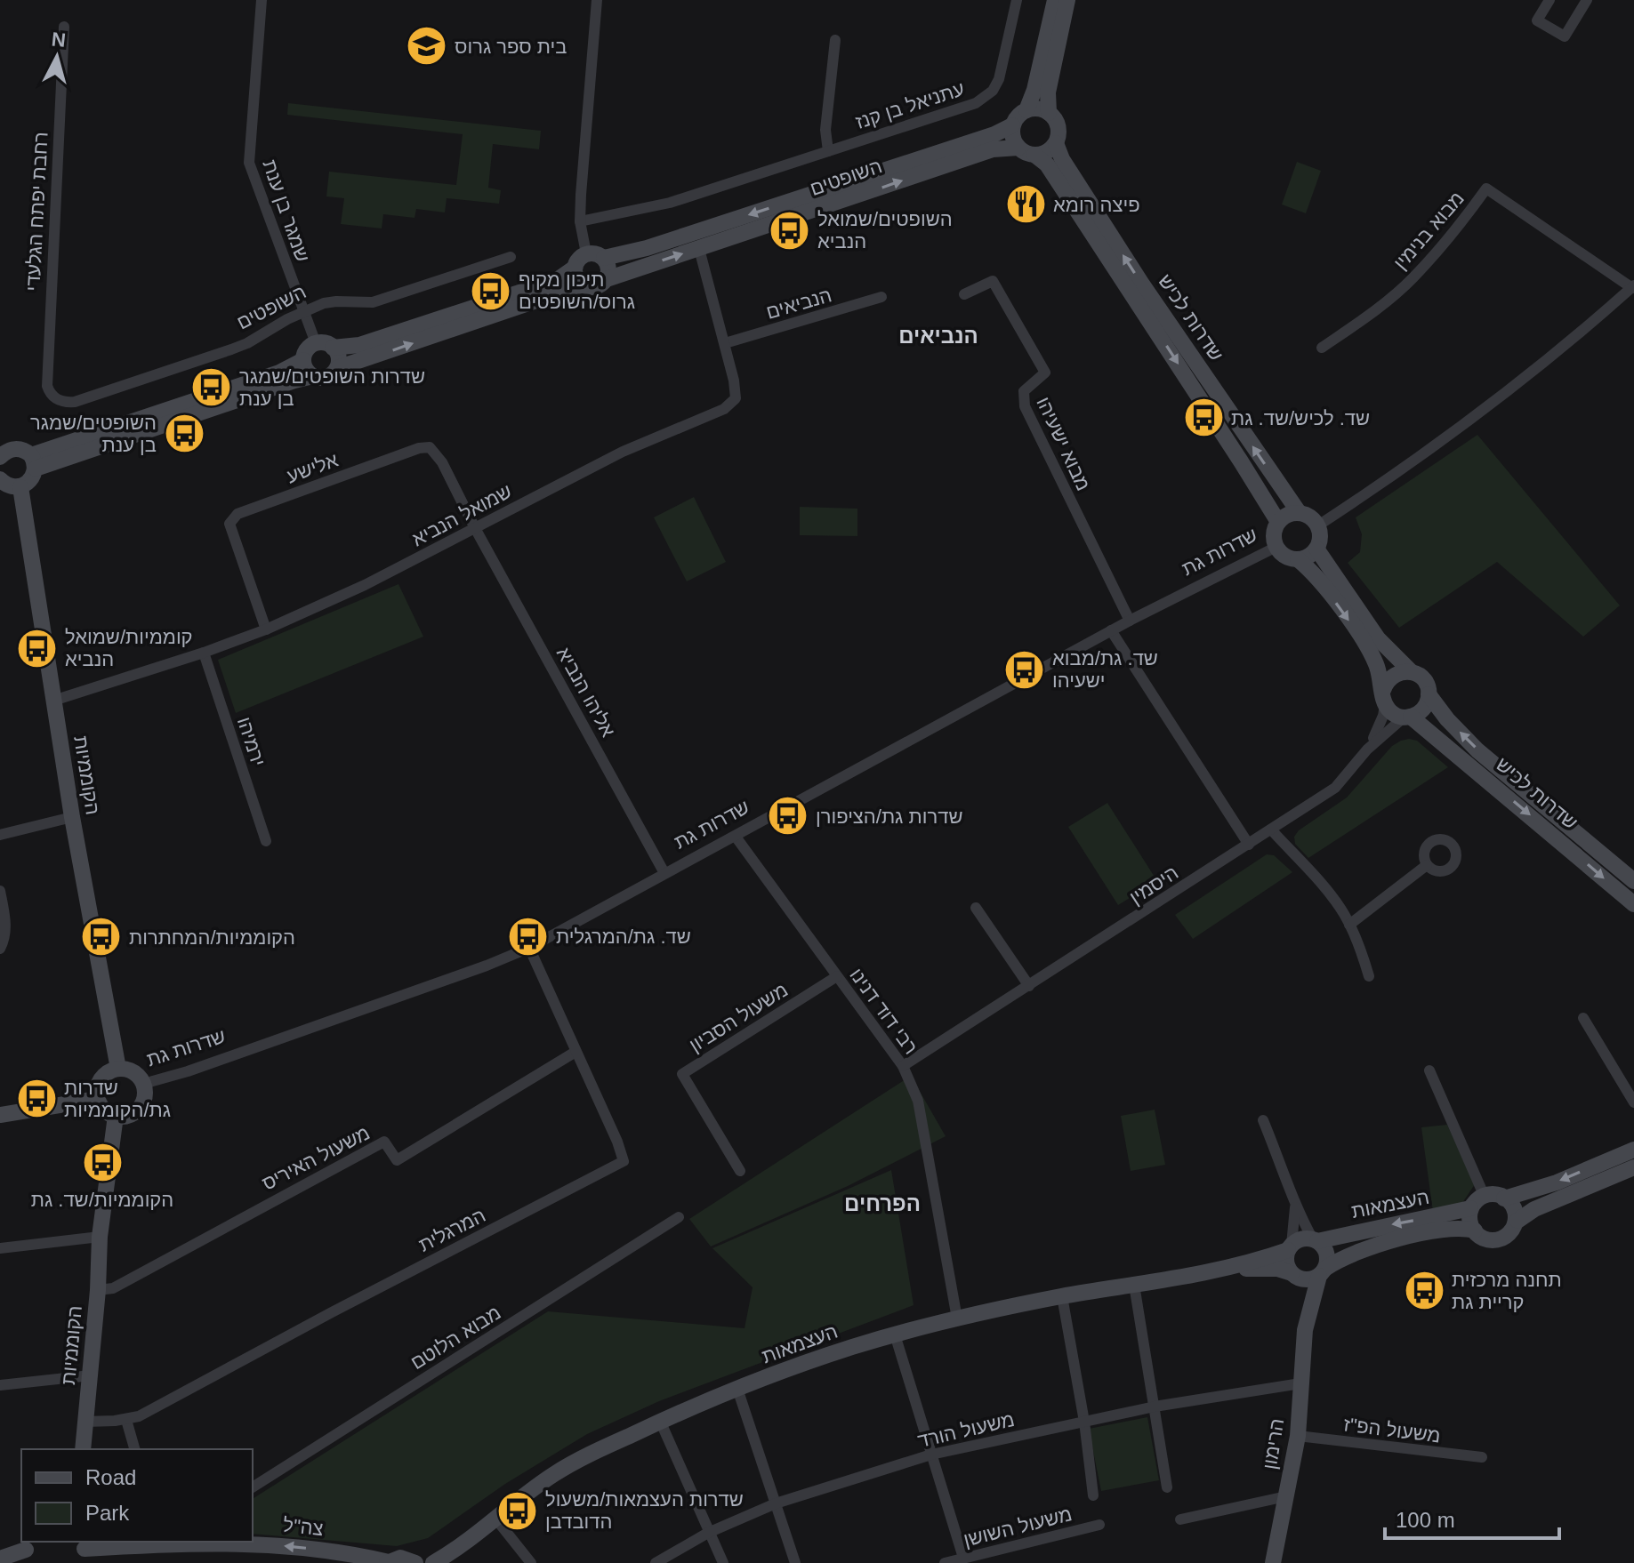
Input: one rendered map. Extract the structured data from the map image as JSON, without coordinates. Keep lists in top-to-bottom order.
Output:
{
  "streets": {
    "street": [
      "עתניאל בן קנז",
      "השופטים",
      "שמגר בן ענת",
      "רחבת יפתח הגלעדי",
      "מבוא בנימין",
      "הנביאים",
      "שדרות לכיש",
      "מבוא ישעיהו",
      "אלישע",
      "שמואל הנביא",
      "שדרות גת",
      "אליהו הנביא",
      "ירמיהו",
      "הקוממיות",
      "היסמין",
      "רבי דוד דנינו",
      "משעול הסביון",
      "משעול האיריס",
      "העצמאות",
      "המרגלית",
      "מבוא הלוטם",
      "משעול הורד",
      "משעול הפ\"ז",
      "הרימון",
      "צה\"ל",
      "משעול השושן"
    ]
  },
  "crossings": [
    ["השופטים", "שמגר בן ענת"],
    ["השופטים", "רחבת יפתח הגלעדי"],
    ["השופטים", "שדרות לכיש"],
    ["השופטים", "שמואל הנביא"],
    ["הנביאים", "שמואל הנביא"],
    ["שדרות לכיש", "שדרות גת"],
    ["שדרות לכיש", "היסמין"],
    ["מבוא ישעיהו", "שדרות גת"],
    ["אלישע", "שמואל הנביא"],
    ["אלישע", "אליהו הנביא"],
    ["שמואל הנביא", "אליהו הנביא"],
    ["שמואל הנביא", "ירמיהו"],
    ["שמואל הנביא", "הקוממיות"],
    ["שדרות גת", "אליהו הנביא"],
    ["שדרות גת", "הקוממיות"],
    ["שדרות גת", "רבי דוד דנינו"],
    ["שדרות גת", "המרגלית"],
    ["הקוממיות", "משעול האיריס"],
    ["הקוממיות", "המרגלית"],
    ["היסמין", "רבי דוד דנינו"],
    ["רבי דוד דנינו", "משעול הסביון"],
    ["רבי דוד דנינו", "העצמאות"],
    ["משעול האיריס", "המרגלית"],
    ["העצמאות", "הרימון"],
    ["משעול הורד", "הרימון"],
    ["משעול הפ\"ז", "הרימון"]
  ],
  "one_way": ["צה\"ל"],
  "districts": ["הנביאים", "הפרחים"],
  "places": {
    "school or university": ["בית ספר גרוס"],
    "restaurant": ["פיצה רומא"],
    "bus stop": [
      "השופטים/שמואל הנביא",
      "תיכון מקיף גרוס/השופטים",
      "שדרות השופטים/שמגר בן ענת",
      "שד. לכיש/שד. גת",
      "השופטים/שמגר בן ענת",
      "קוממיות/שמואל הנביא",
      "שד. גת/מבוא ישעיהו",
      "שדרות גת/הציפורן",
      "שד. גת/המרגלית",
      "הקוממיות/המחתרות",
      "שדרות גת/הקוממיות",
      "הקוממיות/שד. גת",
      "תחנה מרכזית קריית גת",
      "שדרות העצמאות/משעול הדובדבן"
    ]
  },
  "legend": ["Road", "Park"],
  "scale_bar": "100 m",
  "north": "top"
}
